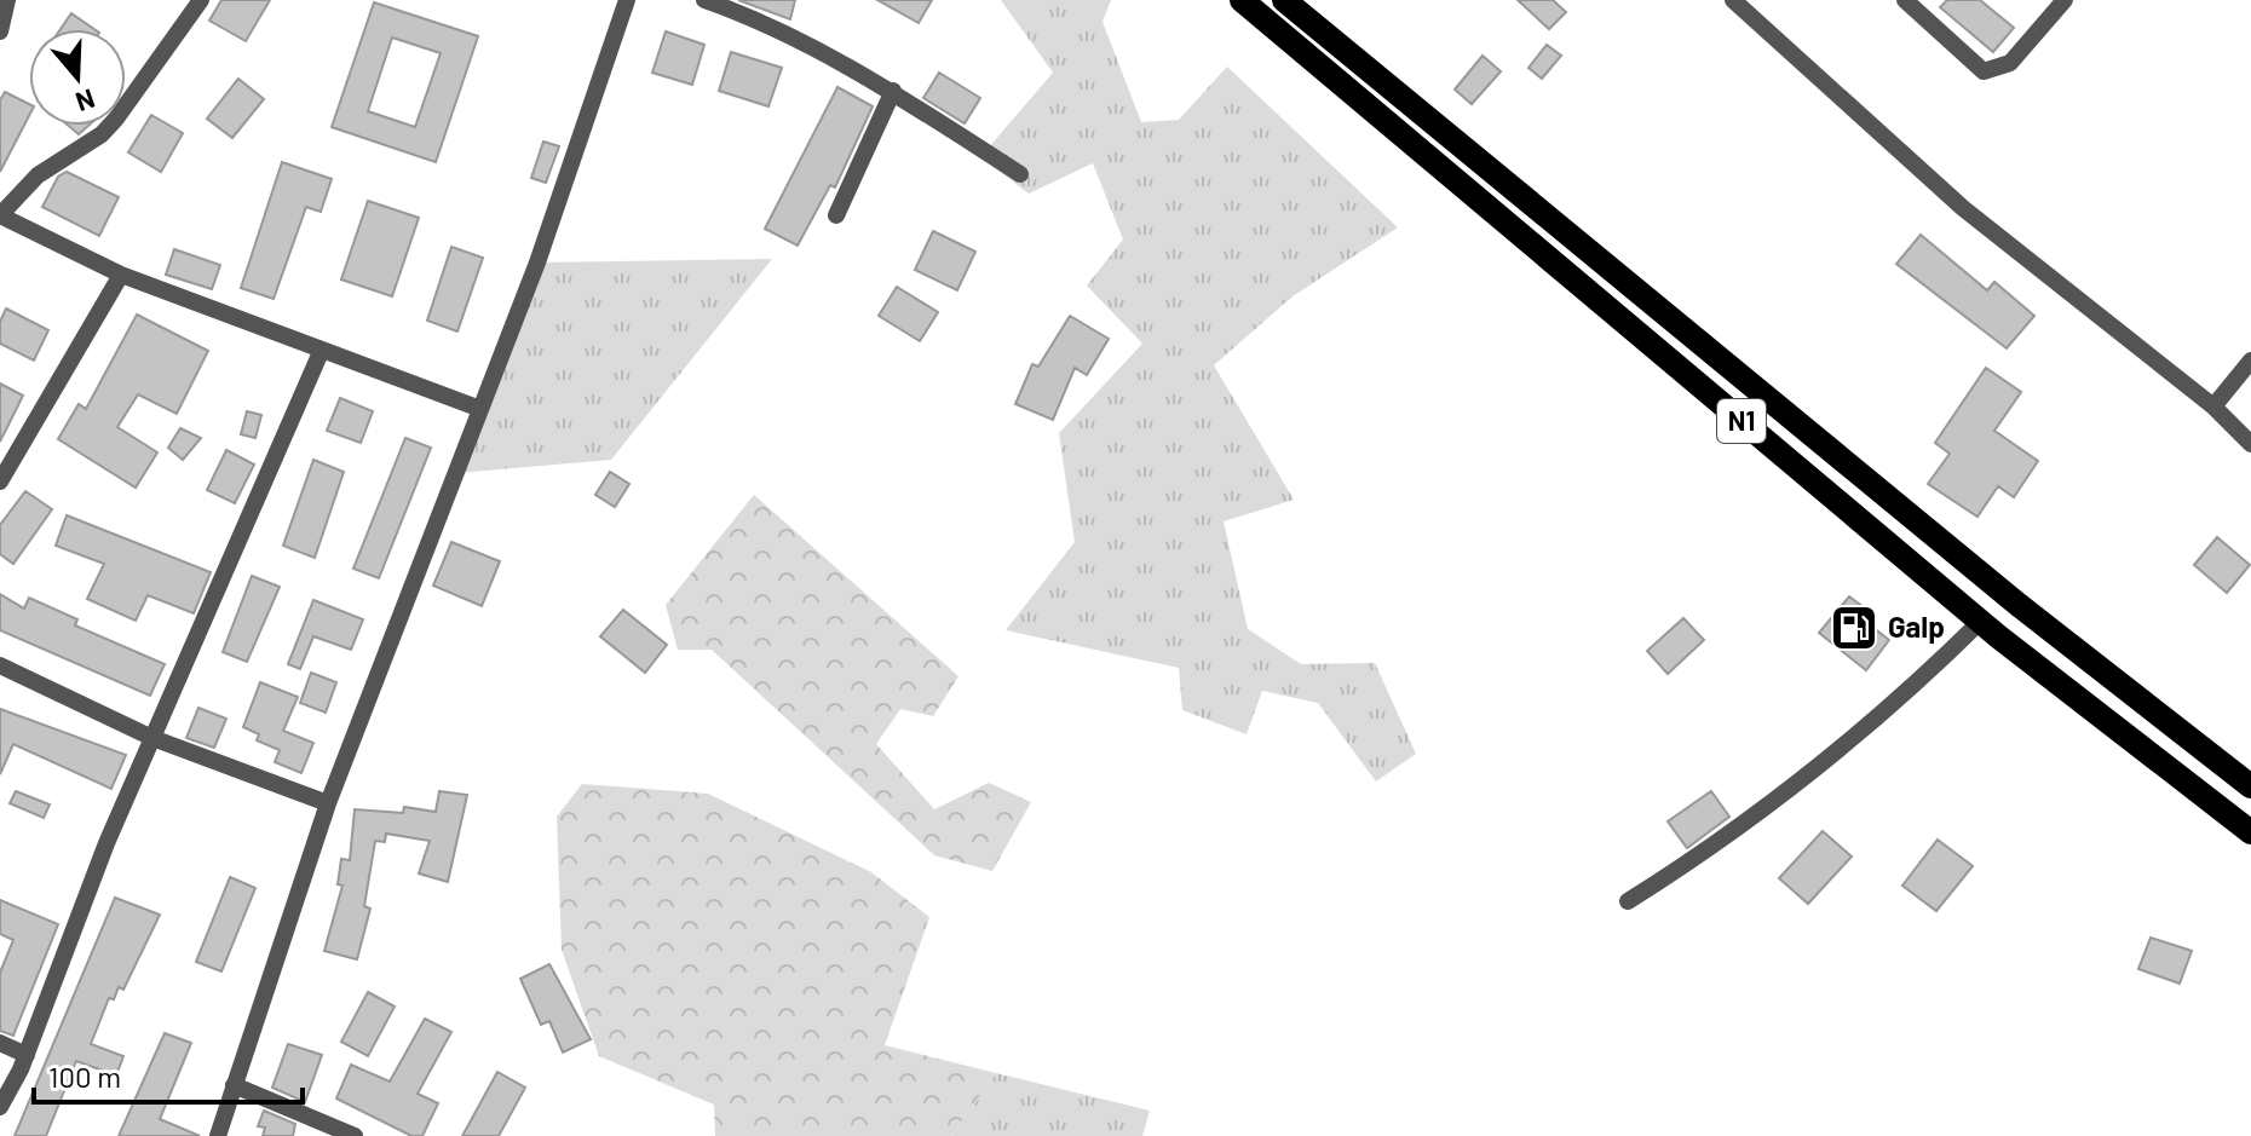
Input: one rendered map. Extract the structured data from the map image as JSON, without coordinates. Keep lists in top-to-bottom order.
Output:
{
  "streets": {
    "main road": ["N1"]
  },
  "places": {
    "fuel station": ["Galp"]
  },
  "scale_bar": "100 m",
  "north": "bottom"
}
